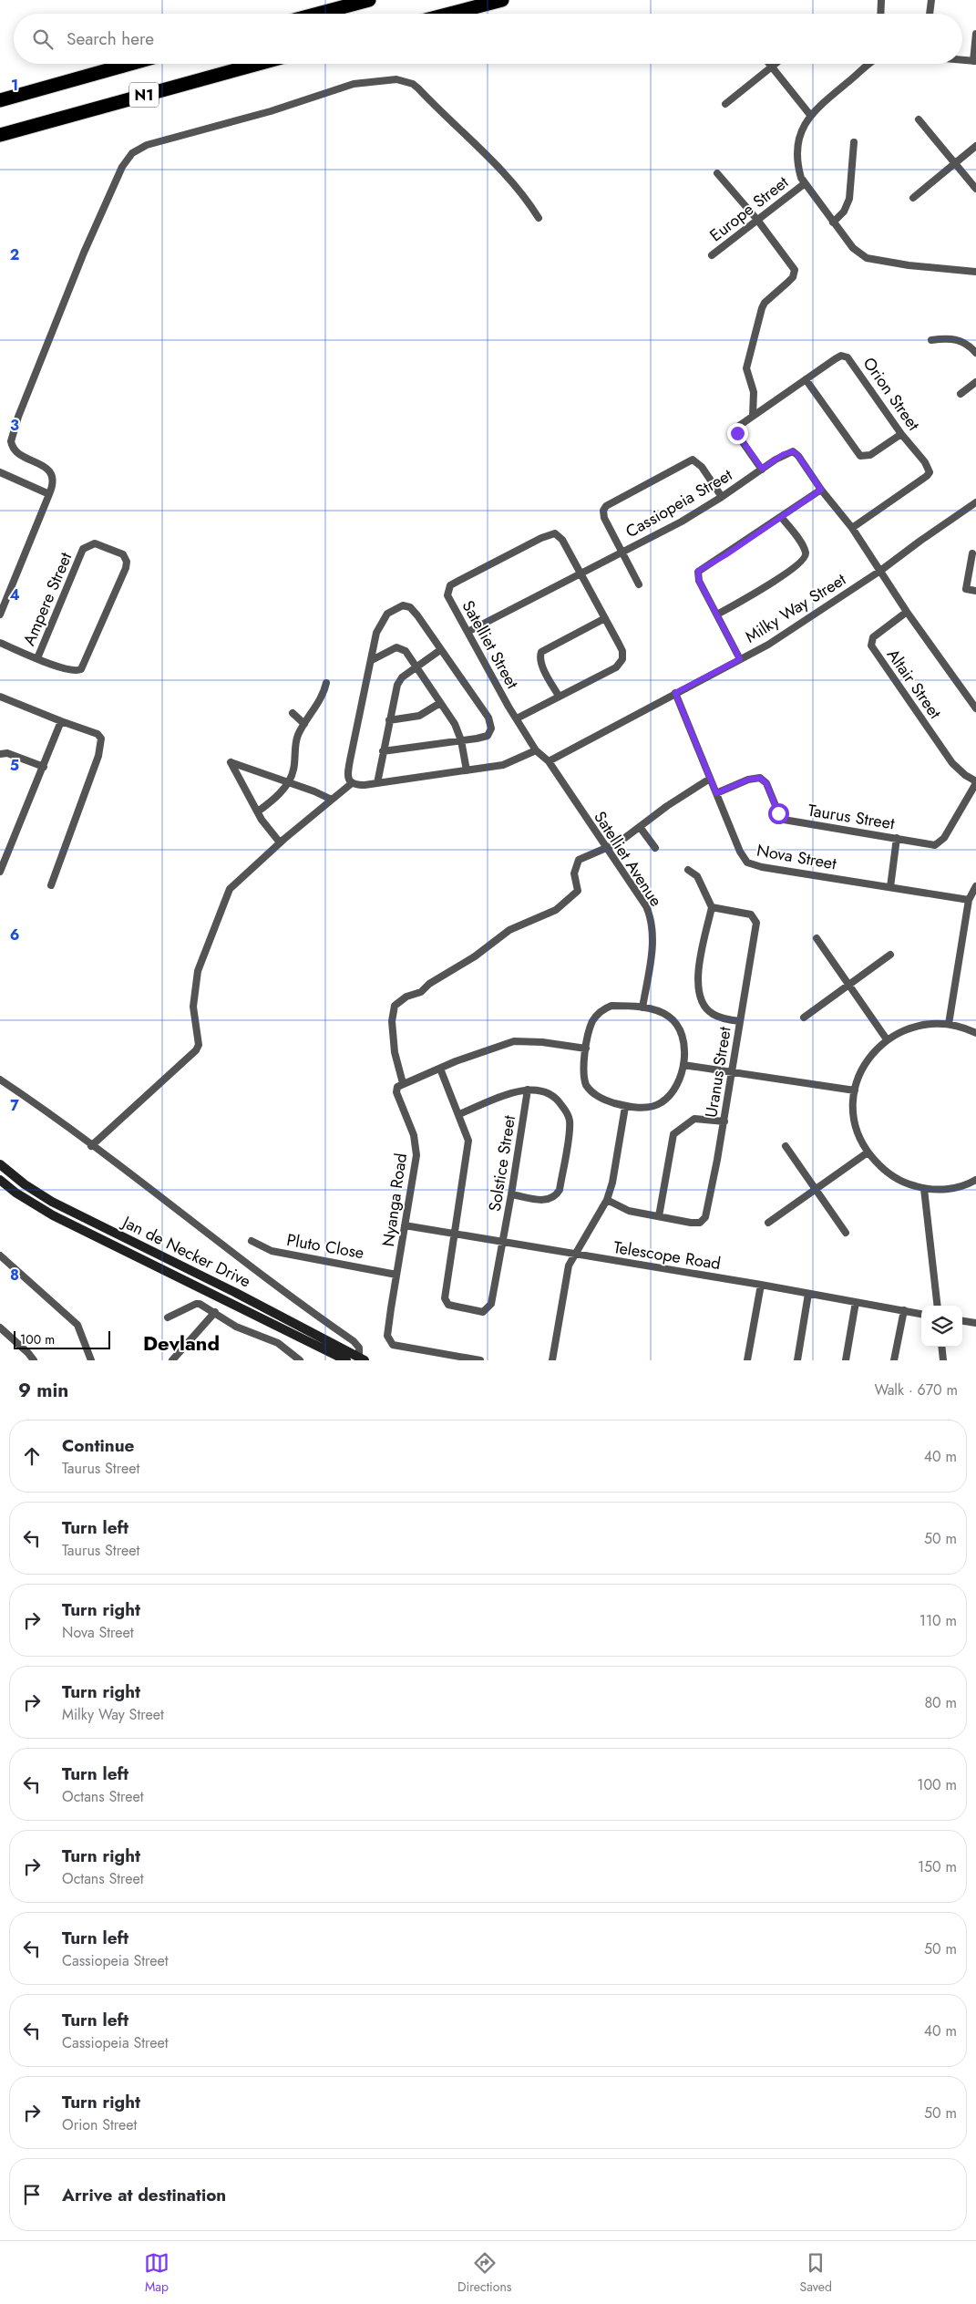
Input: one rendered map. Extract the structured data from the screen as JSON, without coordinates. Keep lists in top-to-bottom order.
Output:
{
  "streets": {
    "highway": ["N1"],
    "main road": ["Jan de Necker Drive"],
    "street": [
      "Europe Street",
      "Orion Street",
      "Cassiopeia Street",
      "Ampere Street",
      "Milky Way Street",
      "Satelliet Street",
      "Altair Street",
      "Taurus Street",
      "Nova Street",
      "Satelliet Avenue",
      "Uranus Street",
      "Solstice Street",
      "Nyanga Road",
      "Pluto Close",
      "Telescope Road"
    ]
  },
  "crossings": [
    ["Orion Street", "Cassiopeia Street"],
    ["Cassiopeia Street", "Milky Way Street"],
    ["Cassiopeia Street", "Satelliet Street"],
    ["Cassiopeia Street", "Altair Street"],
    ["Milky Way Street", "Satelliet Street"],
    ["Milky Way Street", "Nova Street"],
    ["Milky Way Street", "Satelliet Avenue"],
    ["Satelliet Street", "Satelliet Avenue"],
    ["Altair Street", "Taurus Street"],
    ["Taurus Street", "Nova Street"],
    ["Satelliet Avenue", "Nyanga Road"],
    ["Solstice Street", "Telescope Road"],
    ["Nyanga Road", "Pluto Close"],
    ["Nyanga Road", "Telescope Road"]
  ],
  "districts": ["Devland"],
  "scale_bar": "100 m",
  "page": {
    "search": "Search here",
    "scale": "100 m",
    "heading": ["9 min", "Walk · 670 m"],
    "list": [
      ["Continue", "Taurus Street", "40 m"],
      ["Turn left", "Taurus Street", "50 m"],
      ["Turn right", "Nova Street", "110 m"],
      ["Turn right", "Milky Way Street", "80 m"],
      ["Turn left", "Octans Street", "100 m"],
      ["Turn right", "Octans Street", "150 m"],
      ["Turn left", "Cassiopeia Street", "50 m"],
      ["Turn left", "Cassiopeia Street", "40 m"],
      ["Turn right", "Orion Street", "50 m"],
      "Arrive at destination"
    ],
    "nav": ["Map", "Directions", "Saved"]
  },
  "grid": {
    "rows": [
      "1",
      "2",
      "3",
      "4",
      "5",
      "6",
      "7",
      "8"
    ]
  }
}
